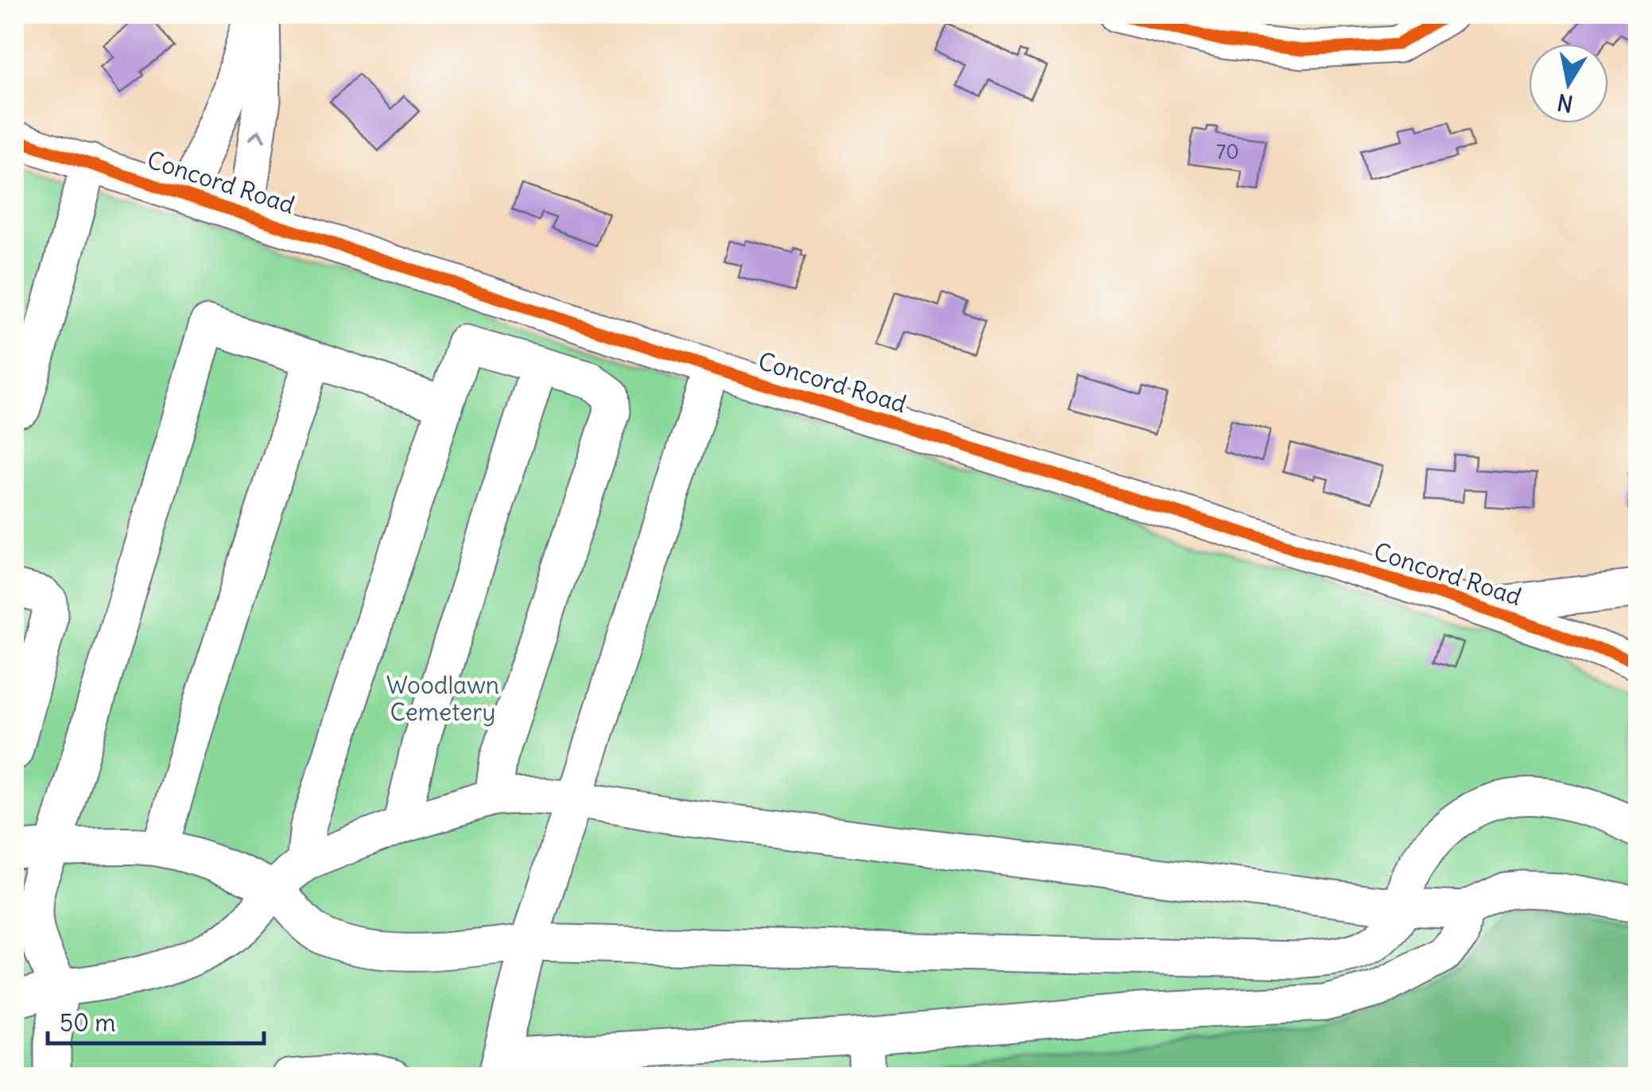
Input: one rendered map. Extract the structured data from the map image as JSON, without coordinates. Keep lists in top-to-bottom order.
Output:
{
  "streets": {
    "street": ["Concord Road"]
  },
  "parks": ["Woodlawn Cemetery"],
  "house_numbers": ["70"],
  "scale_bar": "50 m",
  "north": "bottom"
}
